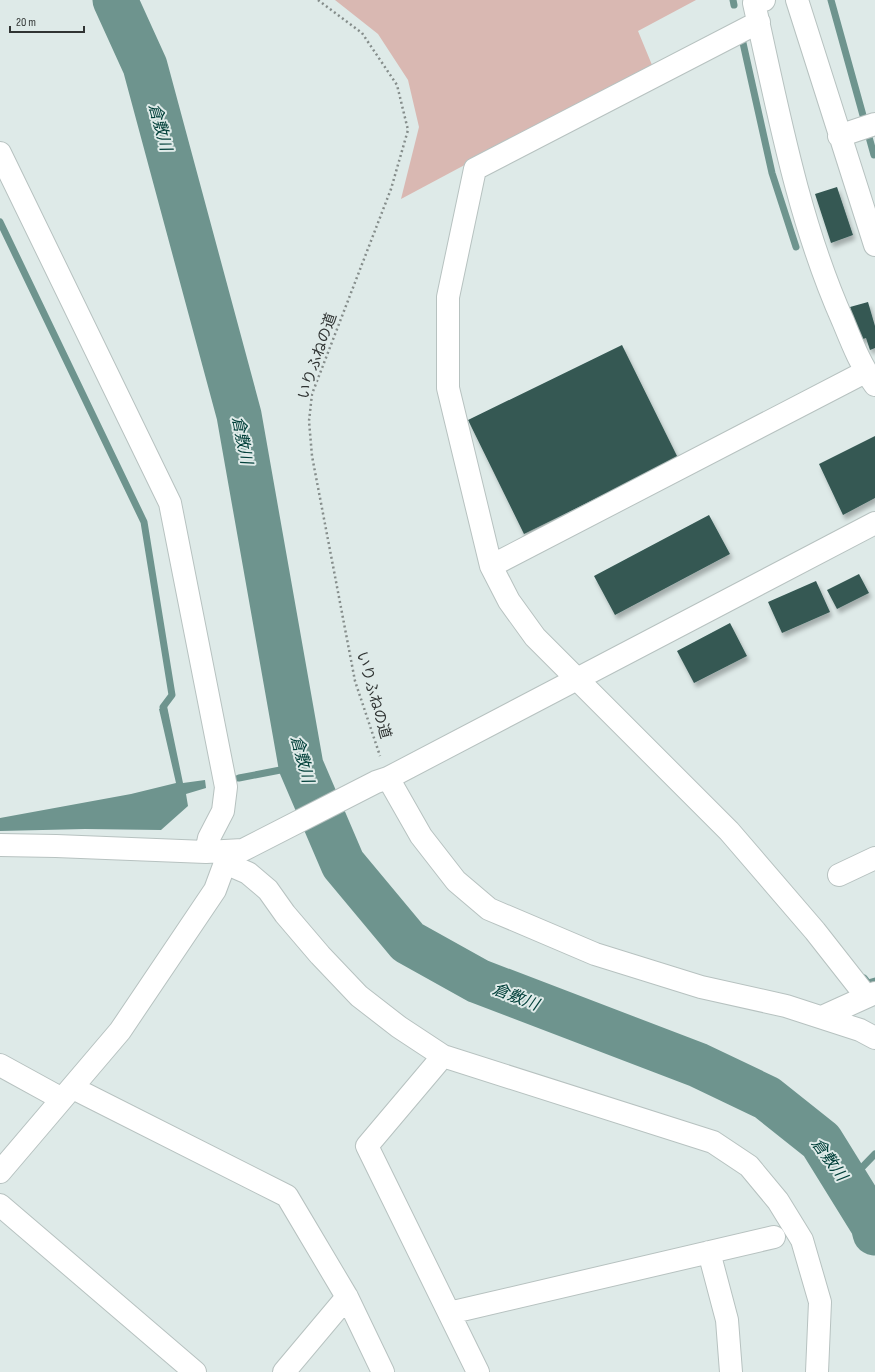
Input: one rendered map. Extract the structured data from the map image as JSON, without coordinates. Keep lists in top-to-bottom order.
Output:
{
  "streets": {
    "path": ["いりふねの道"]
  },
  "water": ["倉敷川"],
  "scale_bar": "20 m"
}
